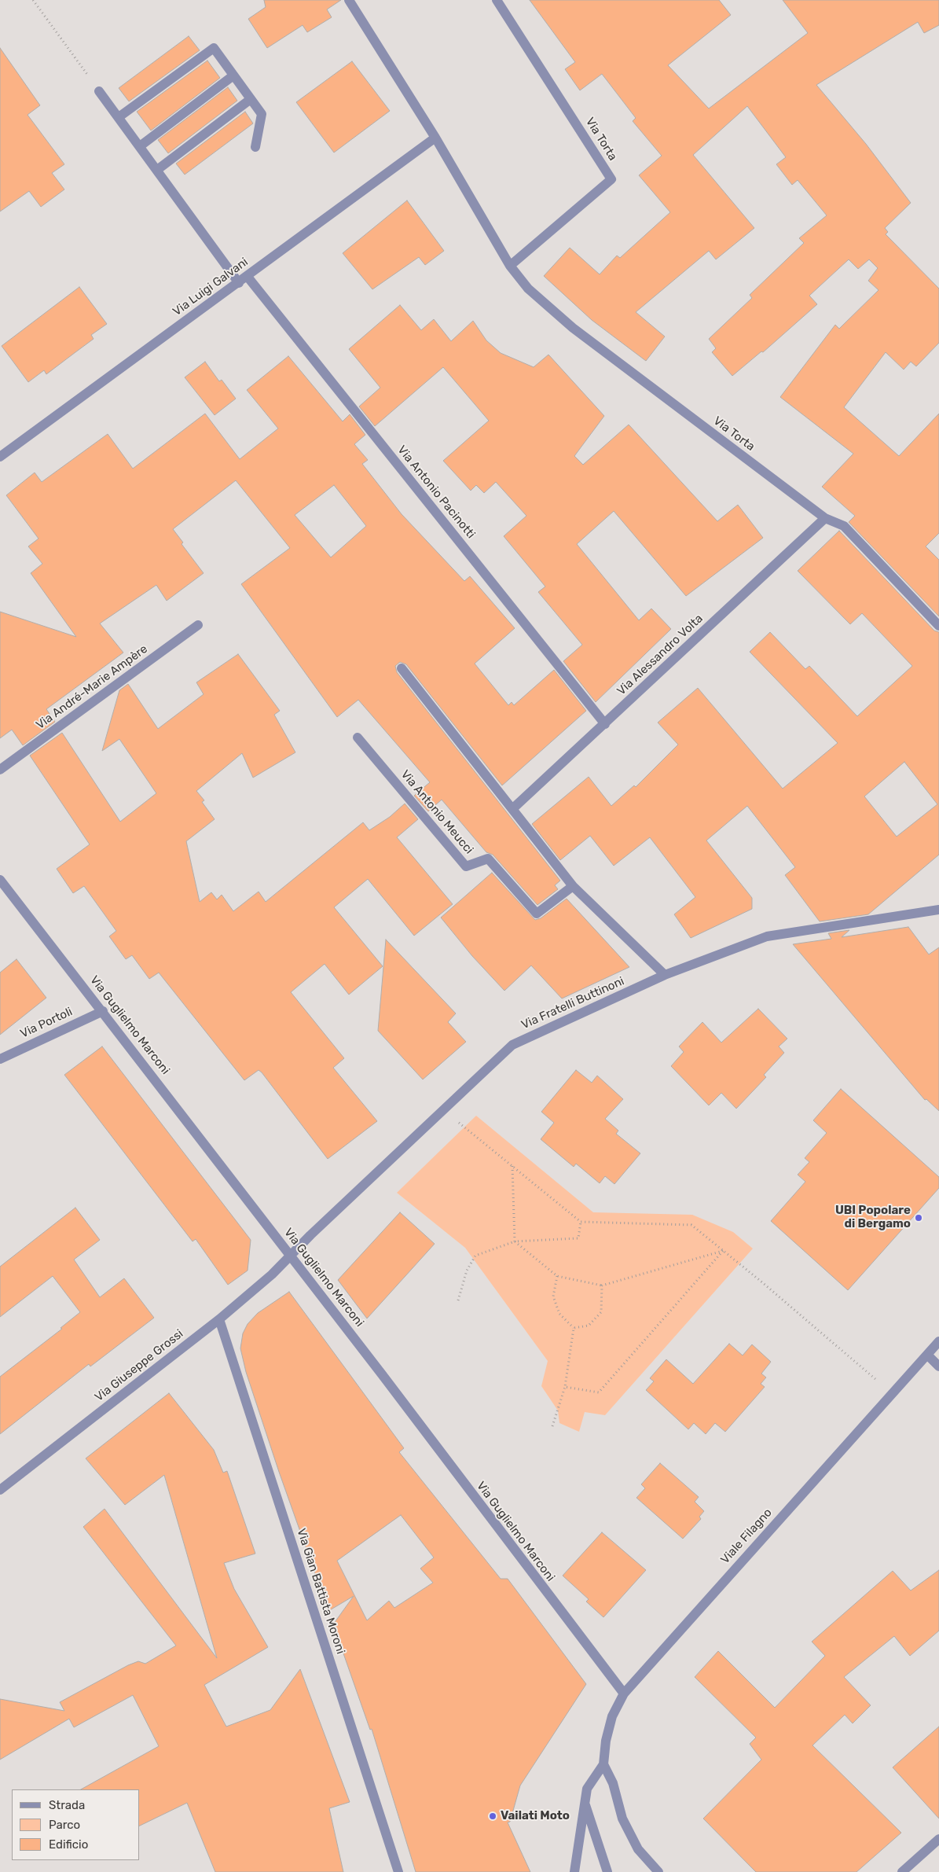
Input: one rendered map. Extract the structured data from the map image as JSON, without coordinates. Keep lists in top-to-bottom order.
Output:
{
  "streets": {
    "street": [
      "Via Torta",
      "Via Luigi Galvani",
      "Via Antonio Pacinotti",
      "Via Alessandro Volta",
      "Via André-Marie Ampère",
      "Via Antonio Meucci",
      "Via Fratelli Buttinoni",
      "Via Portoli",
      "Via Guglielmo Marconi",
      "Via Giuseppe Grossi",
      "Viale Filagno",
      "Via Gian Battista Moroni"
    ]
  },
  "crossings": [
    ["Via Torta", "Via Luigi Galvani"],
    ["Via Torta", "Via Alessandro Volta"],
    ["Via Luigi Galvani", "Via Antonio Pacinotti"],
    ["Via Antonio Pacinotti", "Via Alessandro Volta"],
    ["Via Fratelli Buttinoni", "Via Guglielmo Marconi"],
    ["Via Fratelli Buttinoni", "Via Giuseppe Grossi"],
    ["Via Portoli", "Via Guglielmo Marconi"],
    ["Via Guglielmo Marconi", "Via Giuseppe Grossi"],
    ["Via Guglielmo Marconi", "Viale Filagno"],
    ["Via Giuseppe Grossi", "Via Gian Battista Moroni"]
  ],
  "places": ["UBI Popolare di Bergamo", "Vailati Moto"],
  "legend": ["Strada", "Parco", "Edificio"]
}
